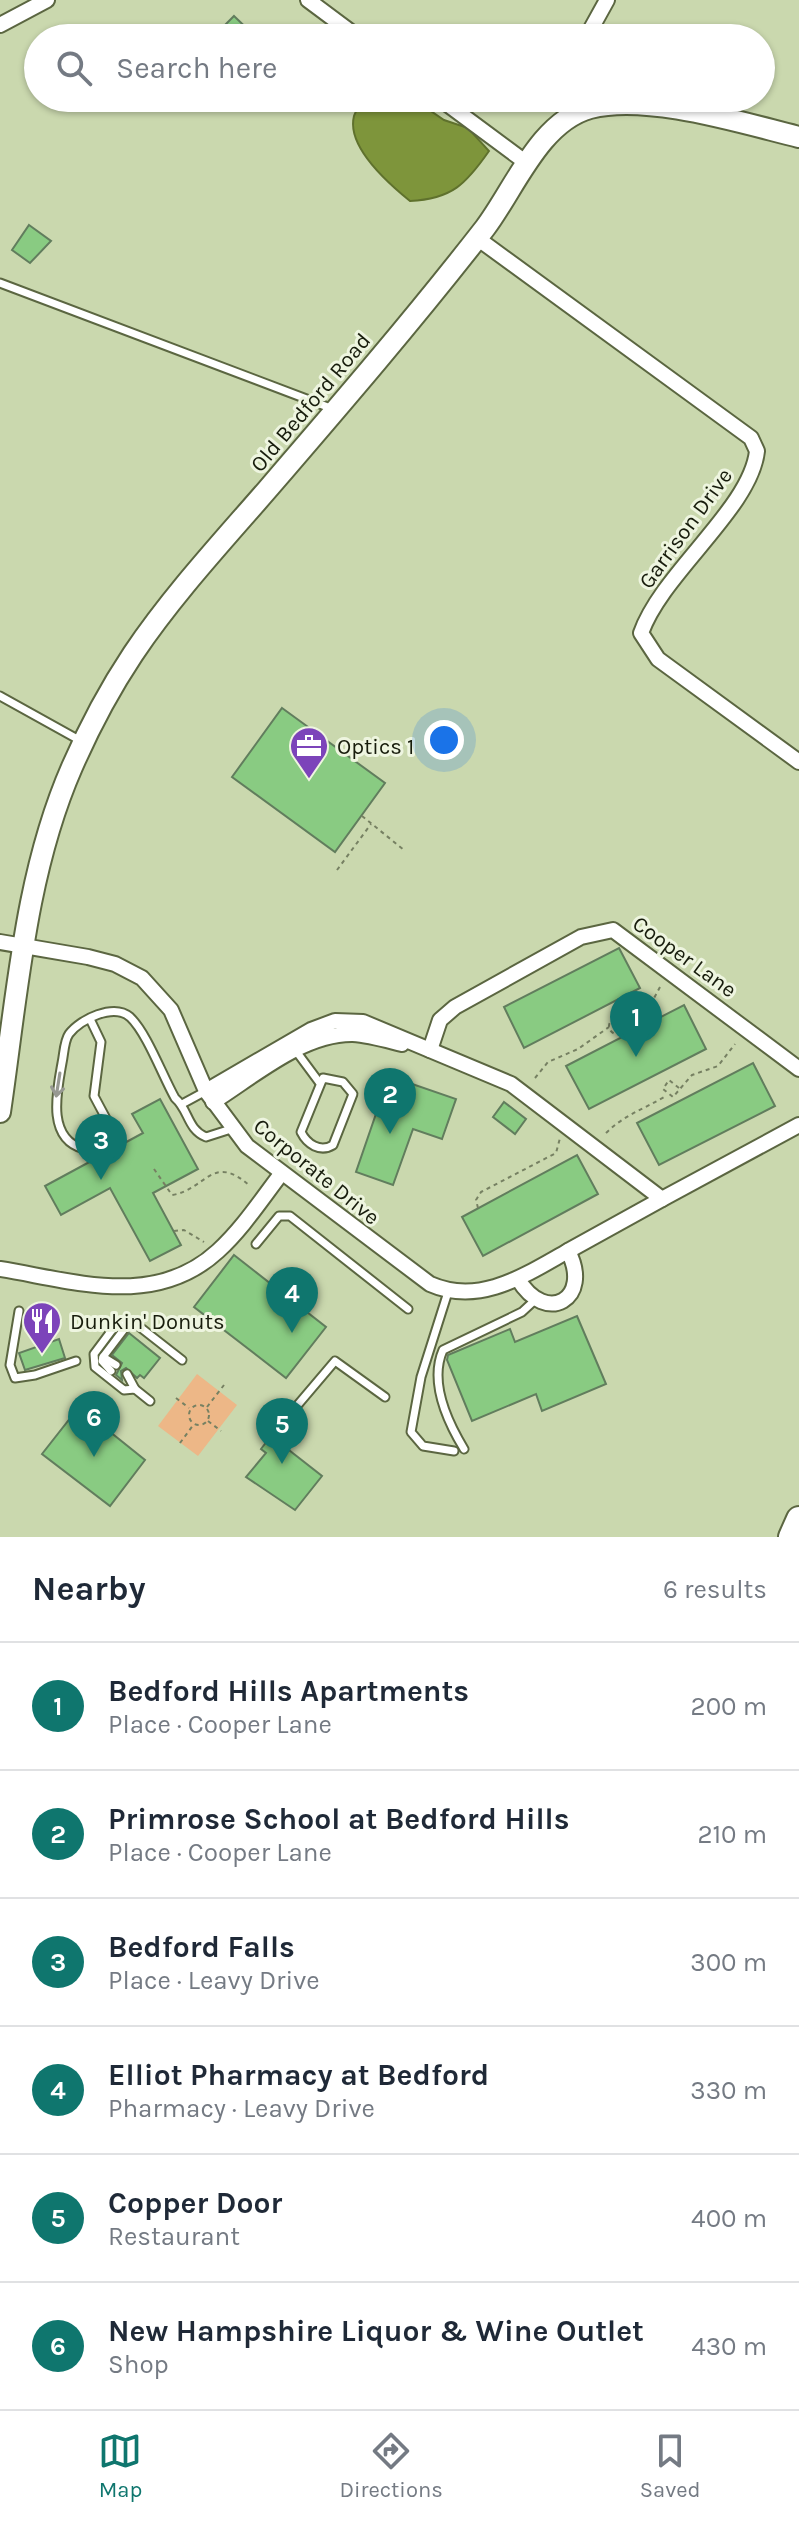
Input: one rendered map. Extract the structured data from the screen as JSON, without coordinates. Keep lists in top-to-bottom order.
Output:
{
  "streets": {
    "street": [
      "Old Bedford Road",
      "Garrison Drive",
      "Cooper Lane",
      "Corporate Drive"
    ]
  },
  "crossings": [
    ["Old Bedford Road", "Garrison Drive"],
    ["Old Bedford Road", "Corporate Drive"]
  ],
  "places": {
    "office": ["Optics 1"],
    "restaurant": ["Dunkin' Donuts"]
  },
  "page": {
    "search": "Search here",
    "pins": [
      "1",
      "2",
      "3",
      "4",
      "6",
      "5"
    ],
    "heading": ["Nearby", "6 results"],
    "list": [
      {
        "mark": "1",
        "name": "Bedford Hills Apartments",
        "note": "Place · Cooper Lane",
        "value": "200 m"
      },
      {
        "mark": "2",
        "name": "Primrose School at Bedford Hills",
        "note": "Place · Cooper Lane",
        "value": "210 m"
      },
      {
        "mark": "3",
        "name": "Bedford Falls",
        "note": "Place · Leavy Drive",
        "value": "300 m"
      },
      {
        "mark": "4",
        "name": "Elliot Pharmacy at Bedford",
        "note": "Pharmacy · Leavy Drive",
        "value": "330 m"
      },
      {
        "mark": "5",
        "name": "Copper Door",
        "note": "Restaurant",
        "value": "400 m"
      },
      {
        "mark": "6",
        "name": "New Hampshire Liquor & Wine Outlet",
        "note": "Shop",
        "value": "430 m"
      }
    ],
    "nav": ["Map", "Directions", "Saved"]
  }
}
